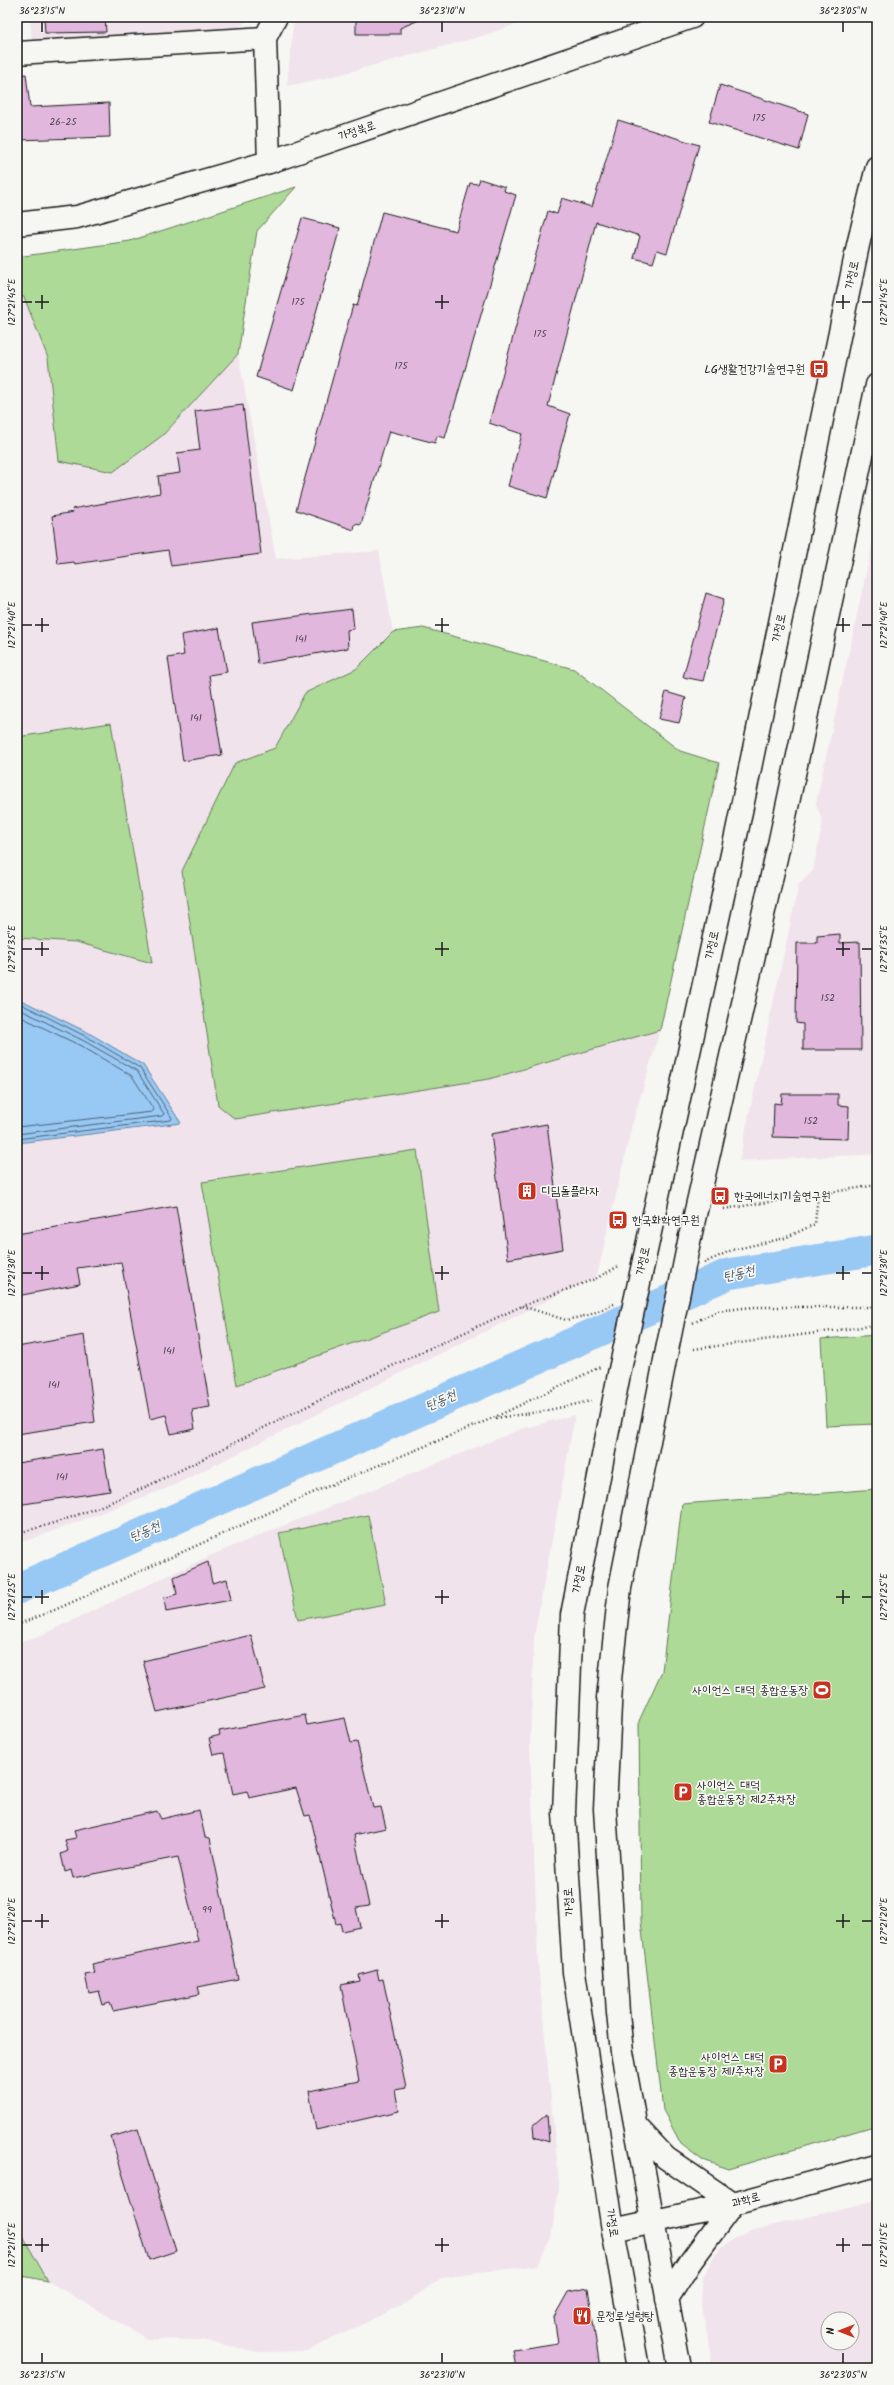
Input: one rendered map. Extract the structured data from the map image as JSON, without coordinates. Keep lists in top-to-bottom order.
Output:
{
  "streets": {
    "main road": ["가정북로", "가정로", "과학로"]
  },
  "crossings": [
    ["가정로", "과학로"]
  ],
  "water": ["탄동천"],
  "places": {
    "bus stop": ["LG생활건강기술연구원", "한국에너지기술연구원", "한국화학연구원"],
    "building": ["디딤돌플라자"],
    "sports": ["사이언스 대덕 종합운동장"],
    "parking": ["사이언스 대덕 종합운동장 제2주차장", "사이언스 대덕 종합운동장 제1주차장"],
    "restaurant": ["문정로설렁탕"]
  },
  "house_numbers": [
    "175",
    "26-25",
    "175",
    "175",
    "175",
    "141",
    "141",
    "152",
    "152",
    "141",
    "141",
    "141",
    "99"
  ],
  "north": "left",
  "coordinates": [
    "36°23'15\"N",
    "36°23'10\"N",
    "36°23'05\"N",
    "127°21'45\"E",
    "127°21'40\"E",
    "127°21'35\"E",
    "127°21'30\"E",
    "127°21'25\"E",
    "127°21'20\"E",
    "127°21'15\"E"
  ]
}
